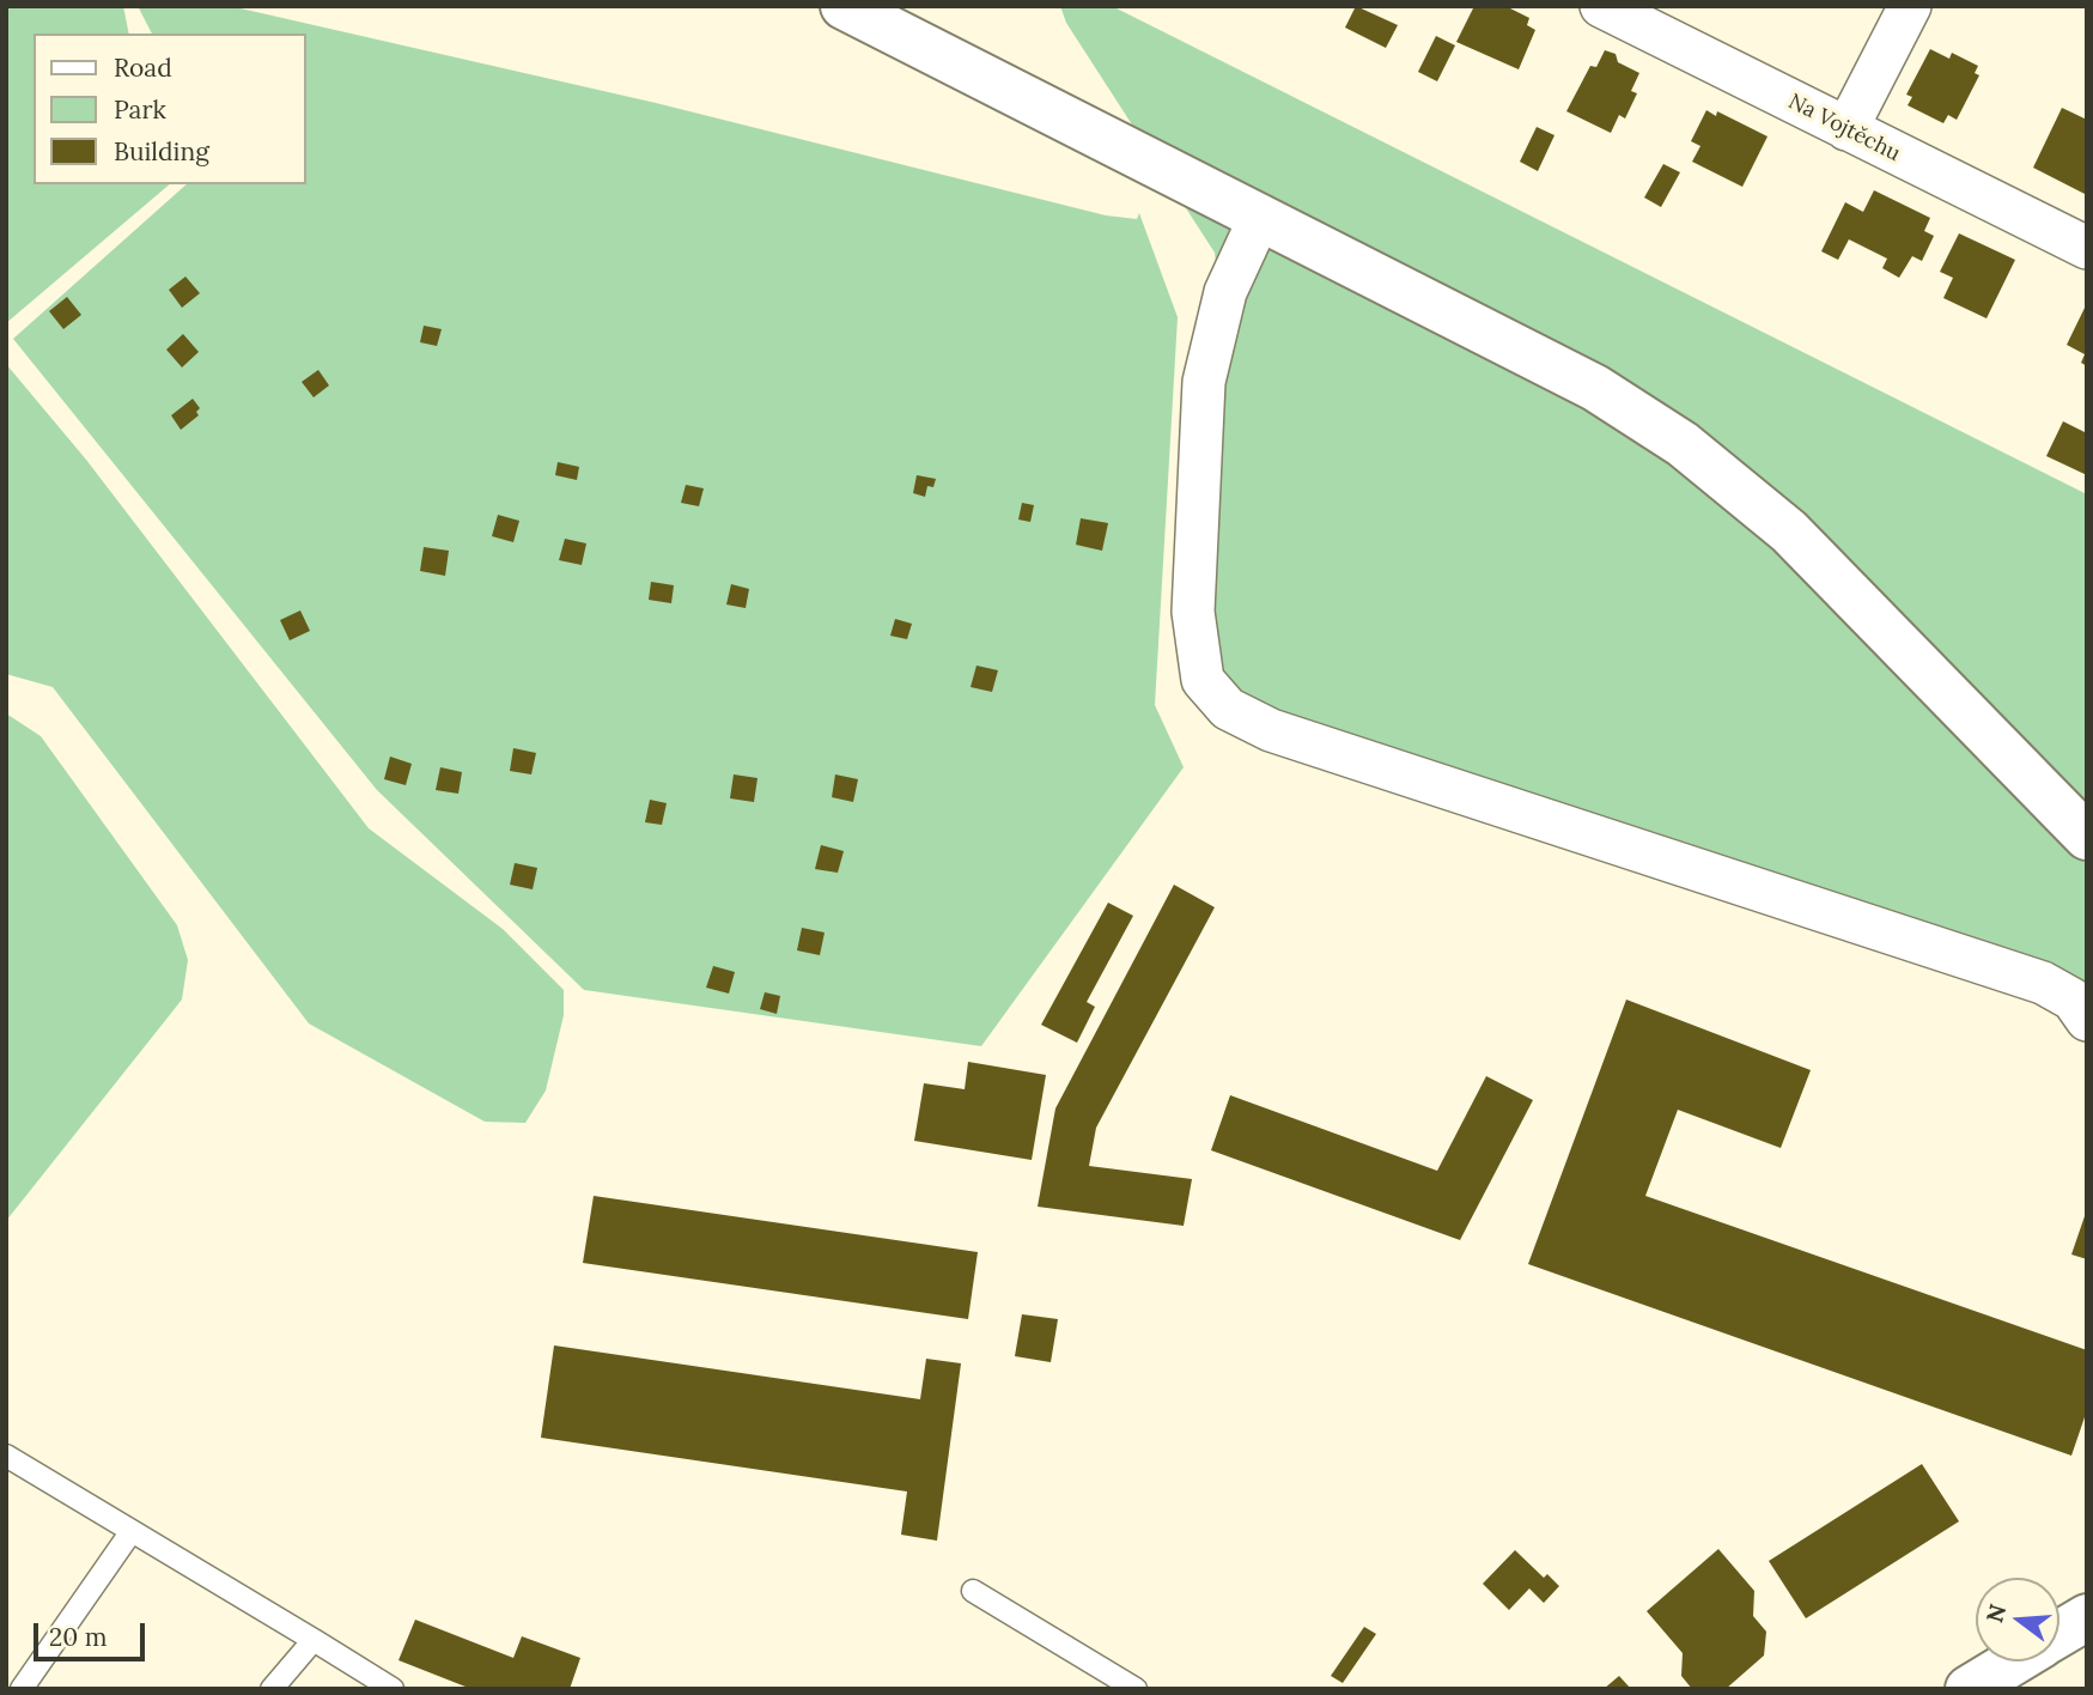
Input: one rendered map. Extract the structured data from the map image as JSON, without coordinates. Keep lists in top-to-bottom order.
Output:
{
  "streets": {
    "street": ["Na Vojtěchu"]
  },
  "legend": ["Road", "Park", "Building"],
  "scale_bar": "20 m",
  "north": "left"
}
